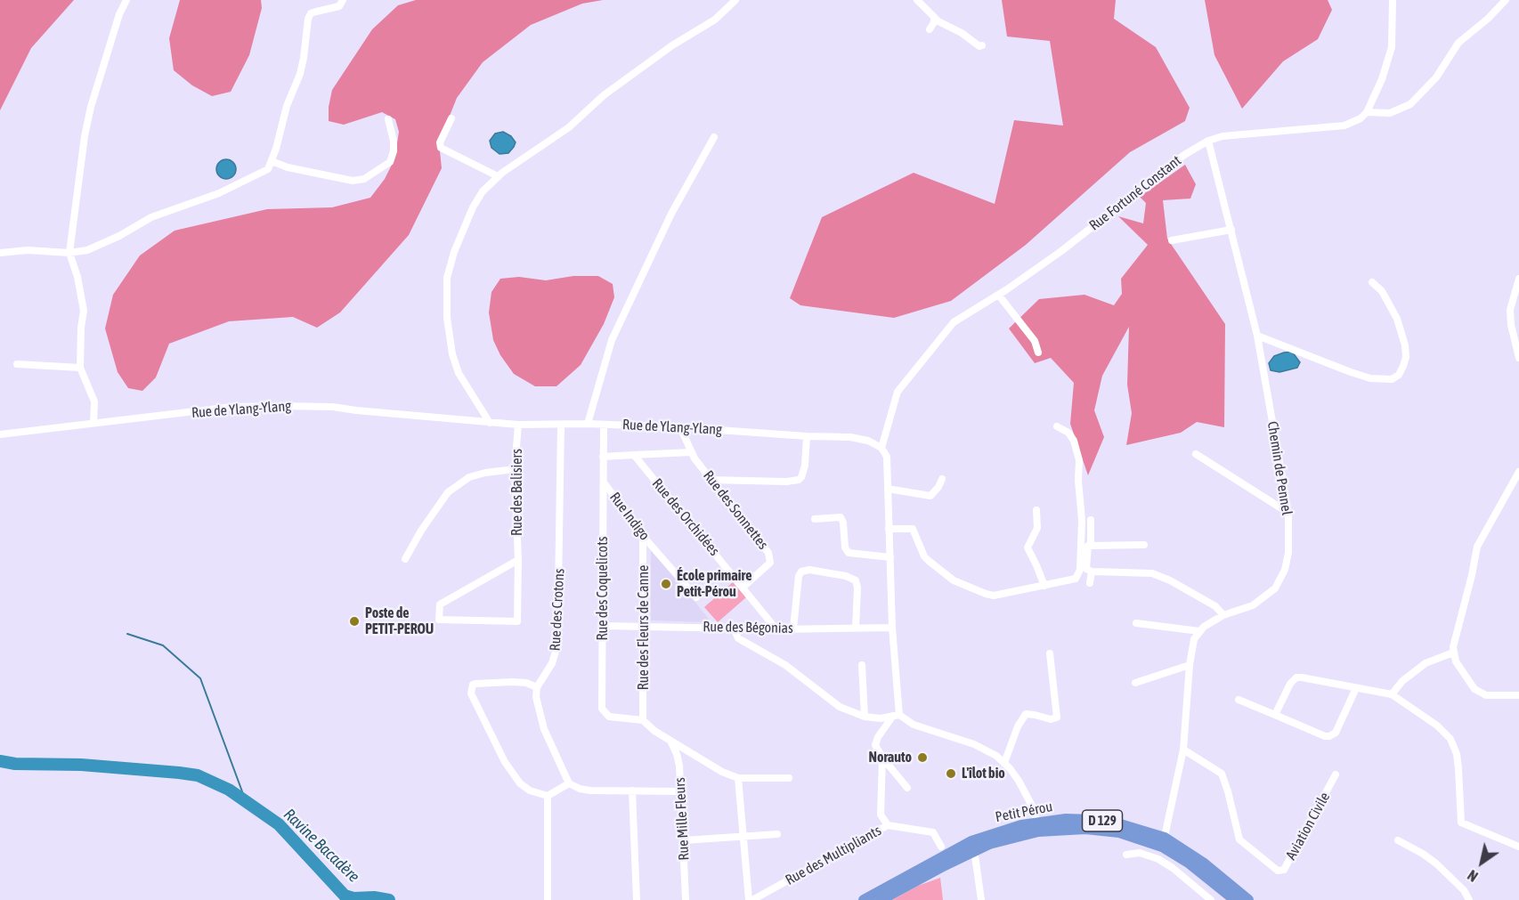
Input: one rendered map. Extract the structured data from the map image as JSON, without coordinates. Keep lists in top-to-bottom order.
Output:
{
  "streets": {
    "highway": ["Petit Pérou", "D 129"],
    "street": [
      "Rue Fortuné Constant",
      "Rue de Ylang-Ylang",
      "Chemin de Pennel",
      "Rue des Balisiers",
      "Rue des Sonnettes",
      "Rue Indigo",
      "Rue des Orchidées",
      "Rue des Coquelicots",
      "Rue des Crotons",
      "Rue des Fleurs de Canne",
      "Rue des Bégonias",
      "Rue Mille Fleurs",
      "Aviation Civile",
      "Rue des Multipliants"
    ]
  },
  "crossings": [
    ["Rue Fortuné Constant", "Rue de Ylang-Ylang"],
    ["Rue Fortuné Constant", "Chemin de Pennel"],
    ["Rue de Ylang-Ylang", "Rue des Balisiers"],
    ["Rue de Ylang-Ylang", "Rue des Sonnettes"],
    ["Rue de Ylang-Ylang", "Rue des Coquelicots"],
    ["Rue de Ylang-Ylang", "Rue des Crotons"],
    ["Rue des Sonnettes", "Rue des Orchidées"],
    ["Rue Indigo", "Rue des Coquelicots"],
    ["Rue Indigo", "Rue des Fleurs de Canne"],
    ["Rue des Orchidées", "Rue des Bégonias"],
    ["Rue des Coquelicots", "Rue des Fleurs de Canne"],
    ["Rue des Coquelicots", "Rue des Bégonias"],
    ["Rue des Fleurs de Canne", "Rue des Bégonias"]
  ],
  "water": ["Ravine Bacadère"],
  "places": [
    "École primaire Petit-Pérou",
    "Poste de PETIT-PEROU",
    "Norauto",
    "L'îlot bio"
  ],
  "north": "bottom left"
}
